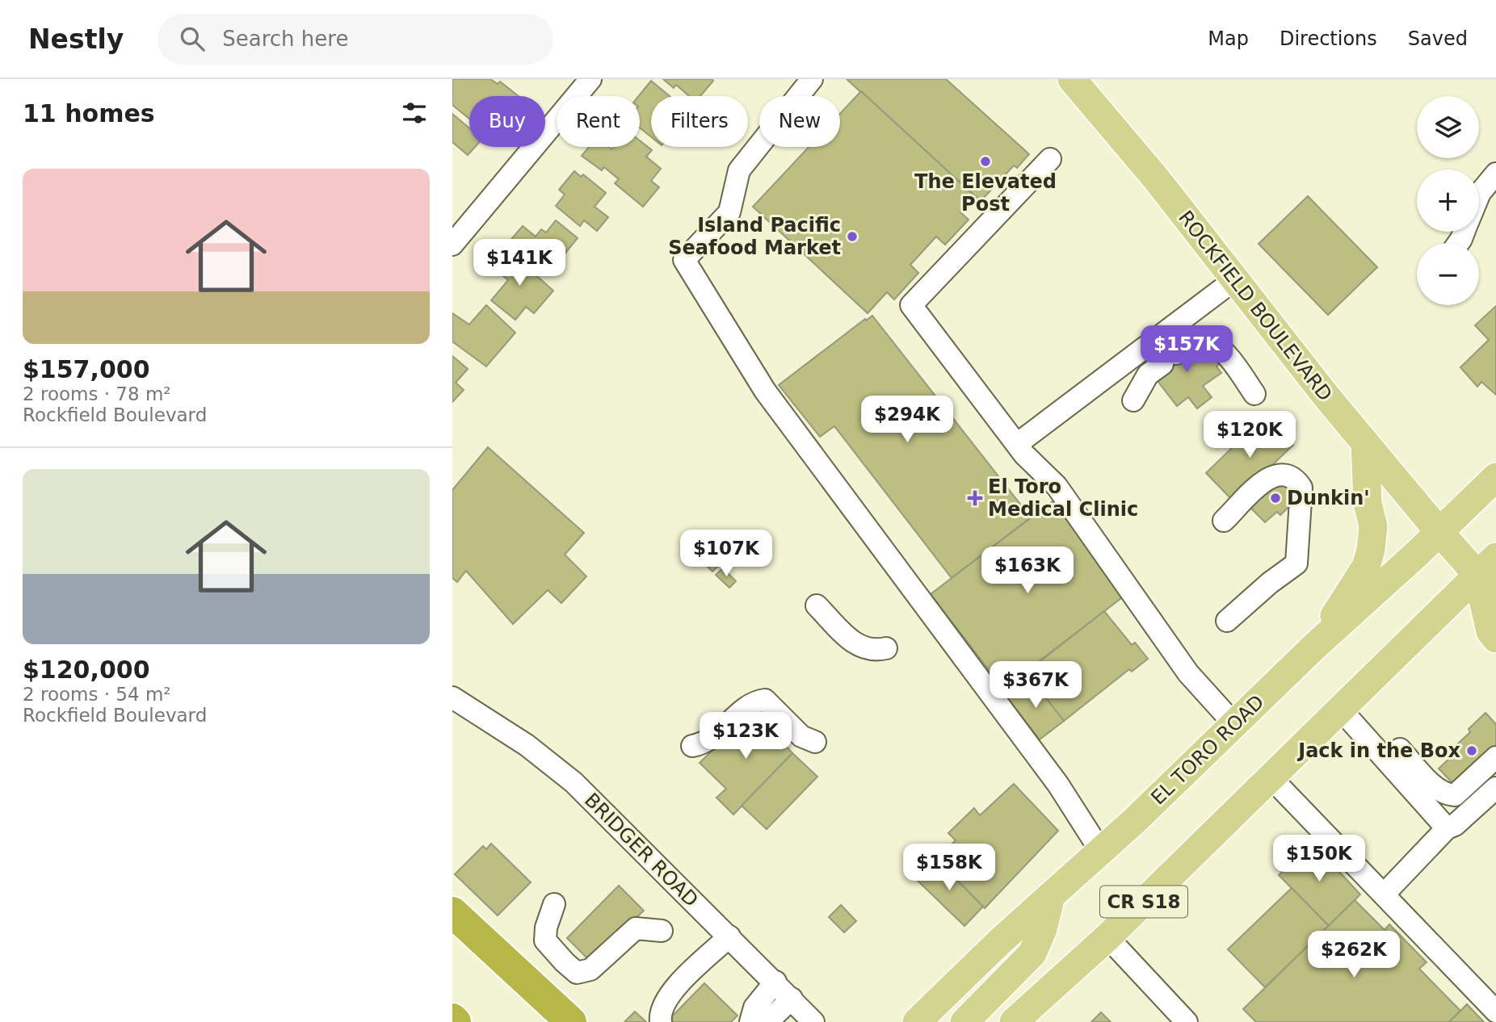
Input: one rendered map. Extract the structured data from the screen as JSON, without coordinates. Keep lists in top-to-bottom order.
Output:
{
  "streets": {
    "main road": ["ROCKFIELD BOULEVARD", "EL TORO ROAD", "CR S18"],
    "street": ["BRIDGER ROAD"]
  },
  "crossings": [
    ["ROCKFIELD BOULEVARD", "EL TORO ROAD"],
    ["ROCKFIELD BOULEVARD", "CR S18"]
  ],
  "places": {
    "other": [
      "The Elevated Post",
      "Island Pacific Seafood Market",
      "Dunkin'",
      "Jack in the Box"
    ],
    "health": ["El Toro Medical Clinic"]
  },
  "page": {
    "header": "Nestly",
    "search": "Search here",
    "nav": ["Map", "Directions", "Saved"],
    "heading": "11 homes",
    "map_buttons": ["+", "−"],
    "chip": [
      "Buy",
      "Rent",
      "Filters",
      "New"
    ],
    "list": [
      {
        "name": "$157,000",
        "note": "2 rooms · 78 m² · Rockfield Boulevard"
      },
      {
        "name": "$120,000",
        "note": "2 rooms · 54 m² · Rockfield Boulevard"
      }
    ],
    "price": [
      "$141K",
      "$157K",
      "$294K",
      "$120K",
      "$107K",
      "$163K",
      "$367K",
      "$123K",
      "$150K",
      "$158K",
      "$262K"
    ]
  }
}
